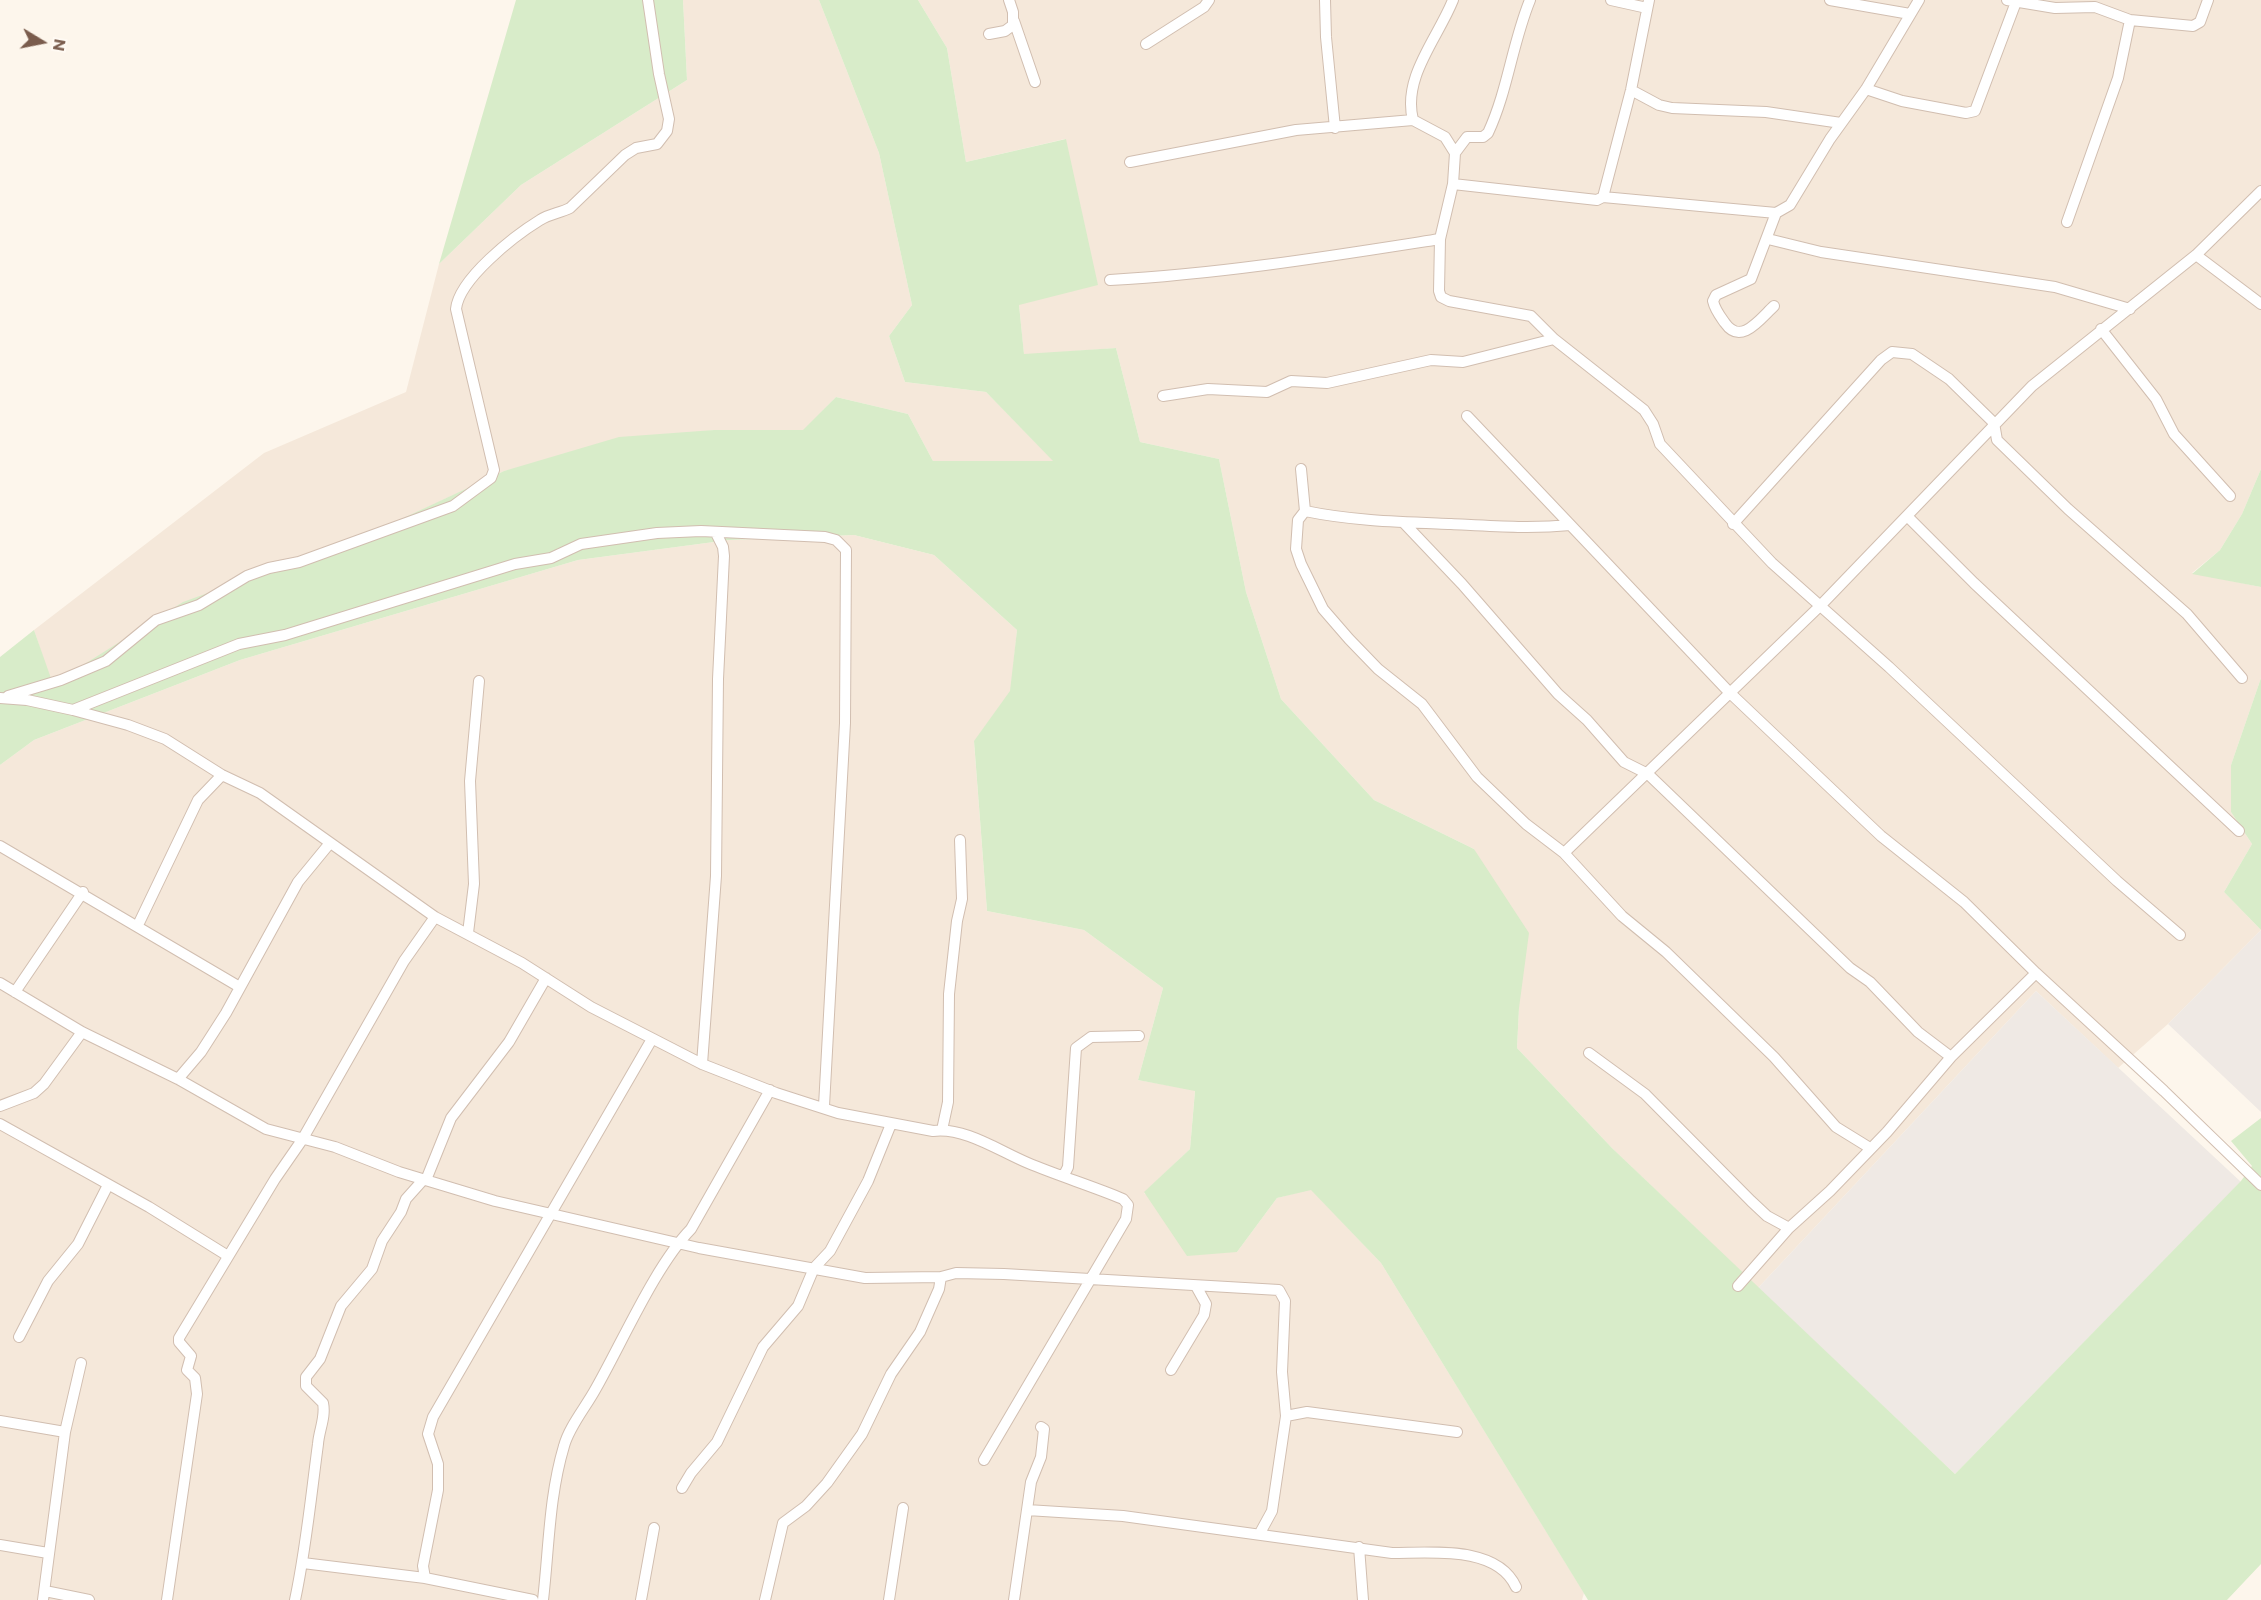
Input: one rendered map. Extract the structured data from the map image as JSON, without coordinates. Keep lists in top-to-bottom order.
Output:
{
  "north": "right"
}
